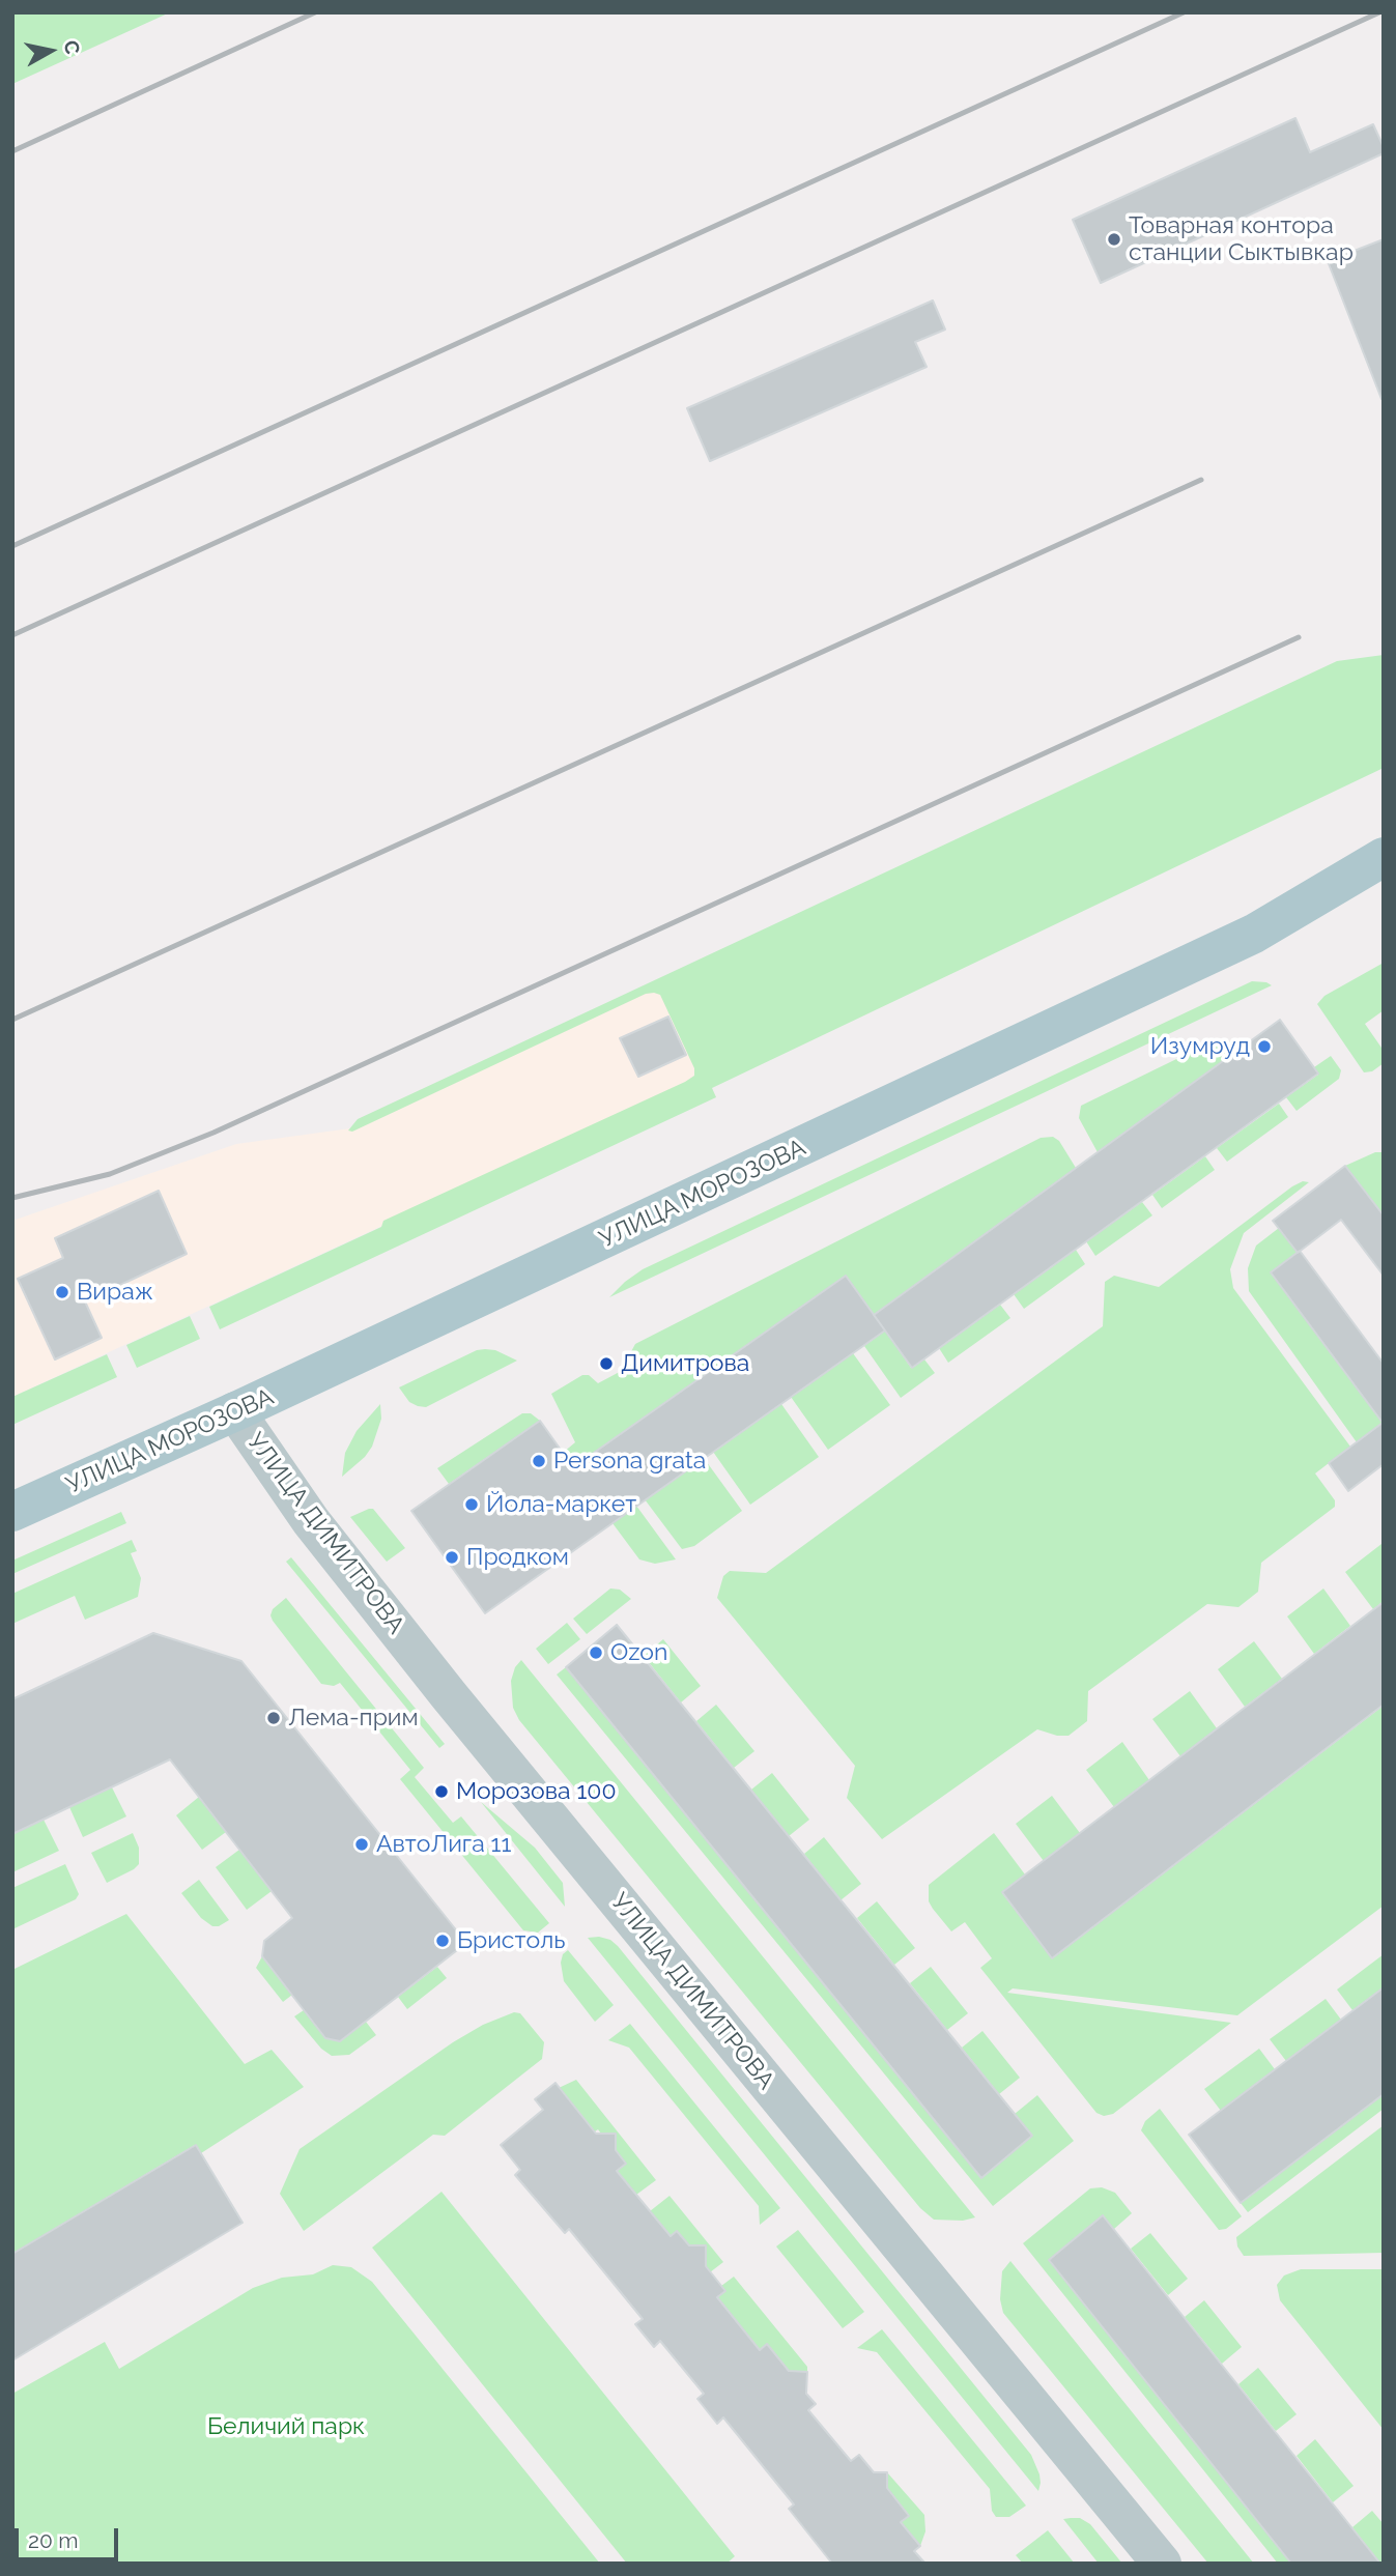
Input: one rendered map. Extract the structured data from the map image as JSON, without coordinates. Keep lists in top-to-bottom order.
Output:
{
  "streets": {
    "main road": ["УЛИЦА МОРОЗОВА"],
    "street": ["УЛИЦА ДИМИТРОВА"]
  },
  "crossings": [
    ["УЛИЦА МОРОЗОВА", "УЛИЦА ДИМИТРОВА"]
  ],
  "parks": ["Беличий парк"],
  "places": [
    "Товарная контора станции Сыктывкар",
    "Изумруд",
    "Вираж",
    "Димитрова",
    "Persona grata",
    "Йола-маркет",
    "Продком",
    "Ozon",
    "Лема-прим",
    "Морозова 100",
    "АвтоЛига 11",
    "Бристоль"
  ],
  "scale_bar": "20 m",
  "north": "right"
}
